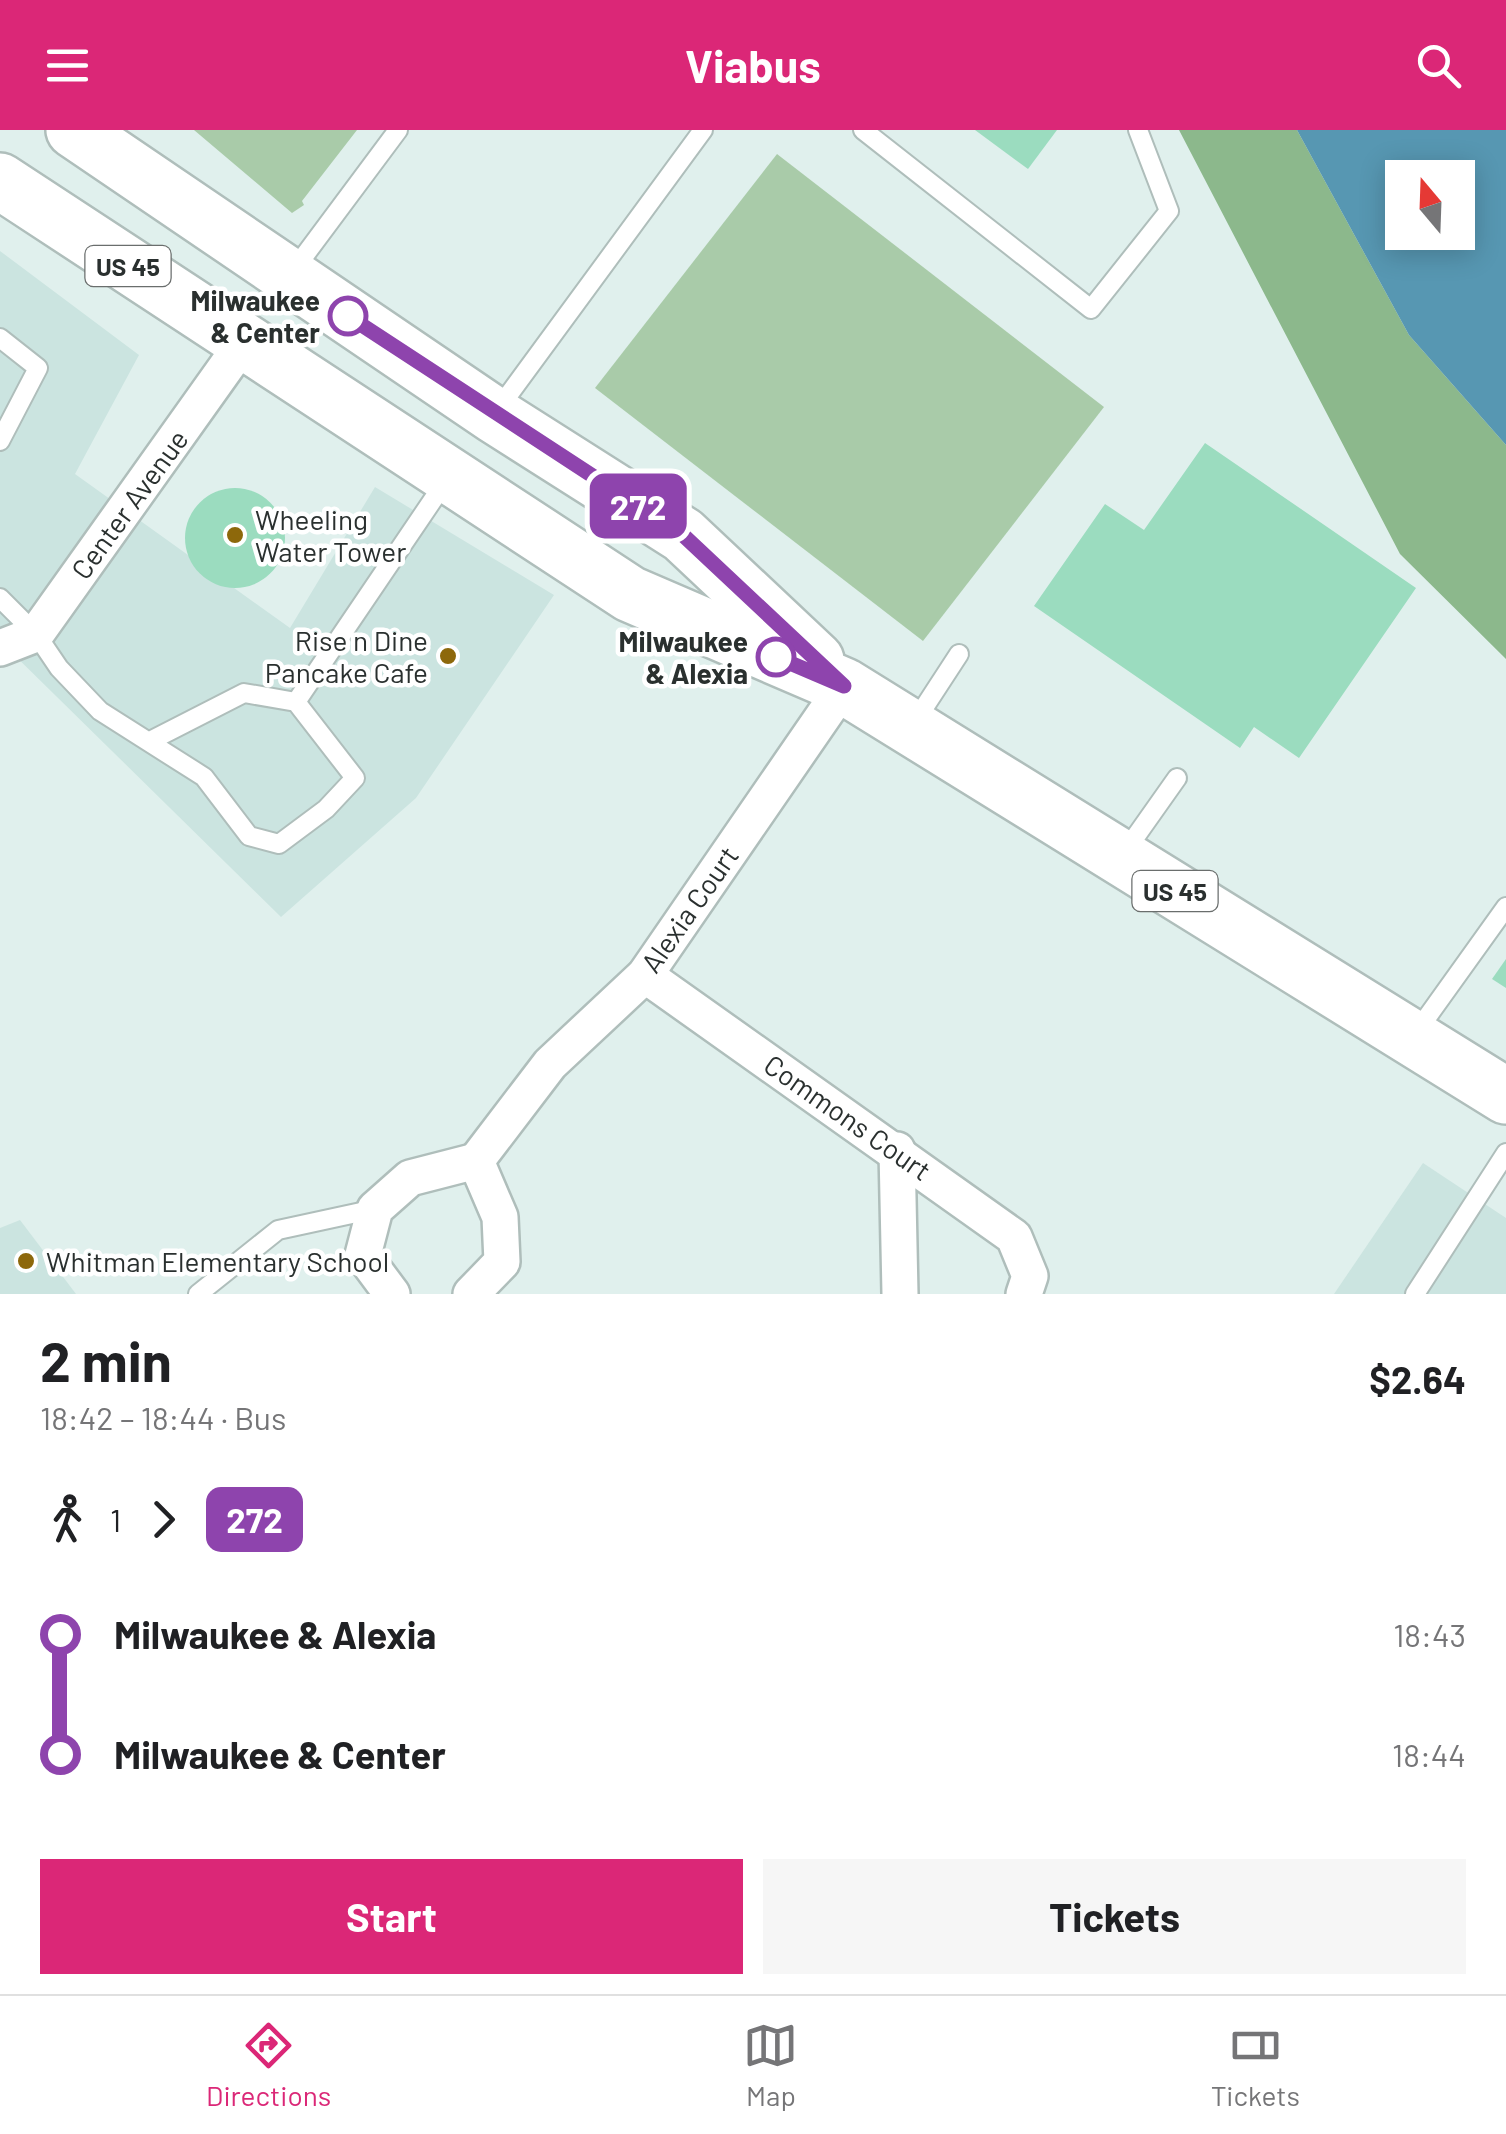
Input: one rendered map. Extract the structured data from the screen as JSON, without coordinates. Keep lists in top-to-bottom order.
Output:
{
  "streets": {
    "main road": ["US 45"],
    "street": ["Center Avenue", "Alexia Court", "Commons Court"]
  },
  "crossings": [
    ["US 45", "Center Avenue"],
    ["US 45", "Alexia Court"],
    ["Alexia Court", "Commons Court"]
  ],
  "places": [
    "Milwaukee & Center",
    "Wheeling Water Tower",
    "Rise n Dine Pancake Cafe",
    "Milwaukee & Alexia",
    "Whitman Elementary School"
  ],
  "lines": ["bus line 272"],
  "north": "top",
  "page": {
    "header": "Viabus",
    "on_map": "272",
    "heading": ["2 min", "18:42 – 18:44 · Bus", "$2.64"],
    "legs": ["1", "272"],
    "list": [
      {
        "name": "Milwaukee & Alexia",
        "value": "18:43"
      },
      {
        "name": "Milwaukee & Center",
        "value": "18:44"
      }
    ],
    "buttons": ["Start", "Tickets"],
    "tabs": ["Directions", "Map", "Tickets"]
  }
}
